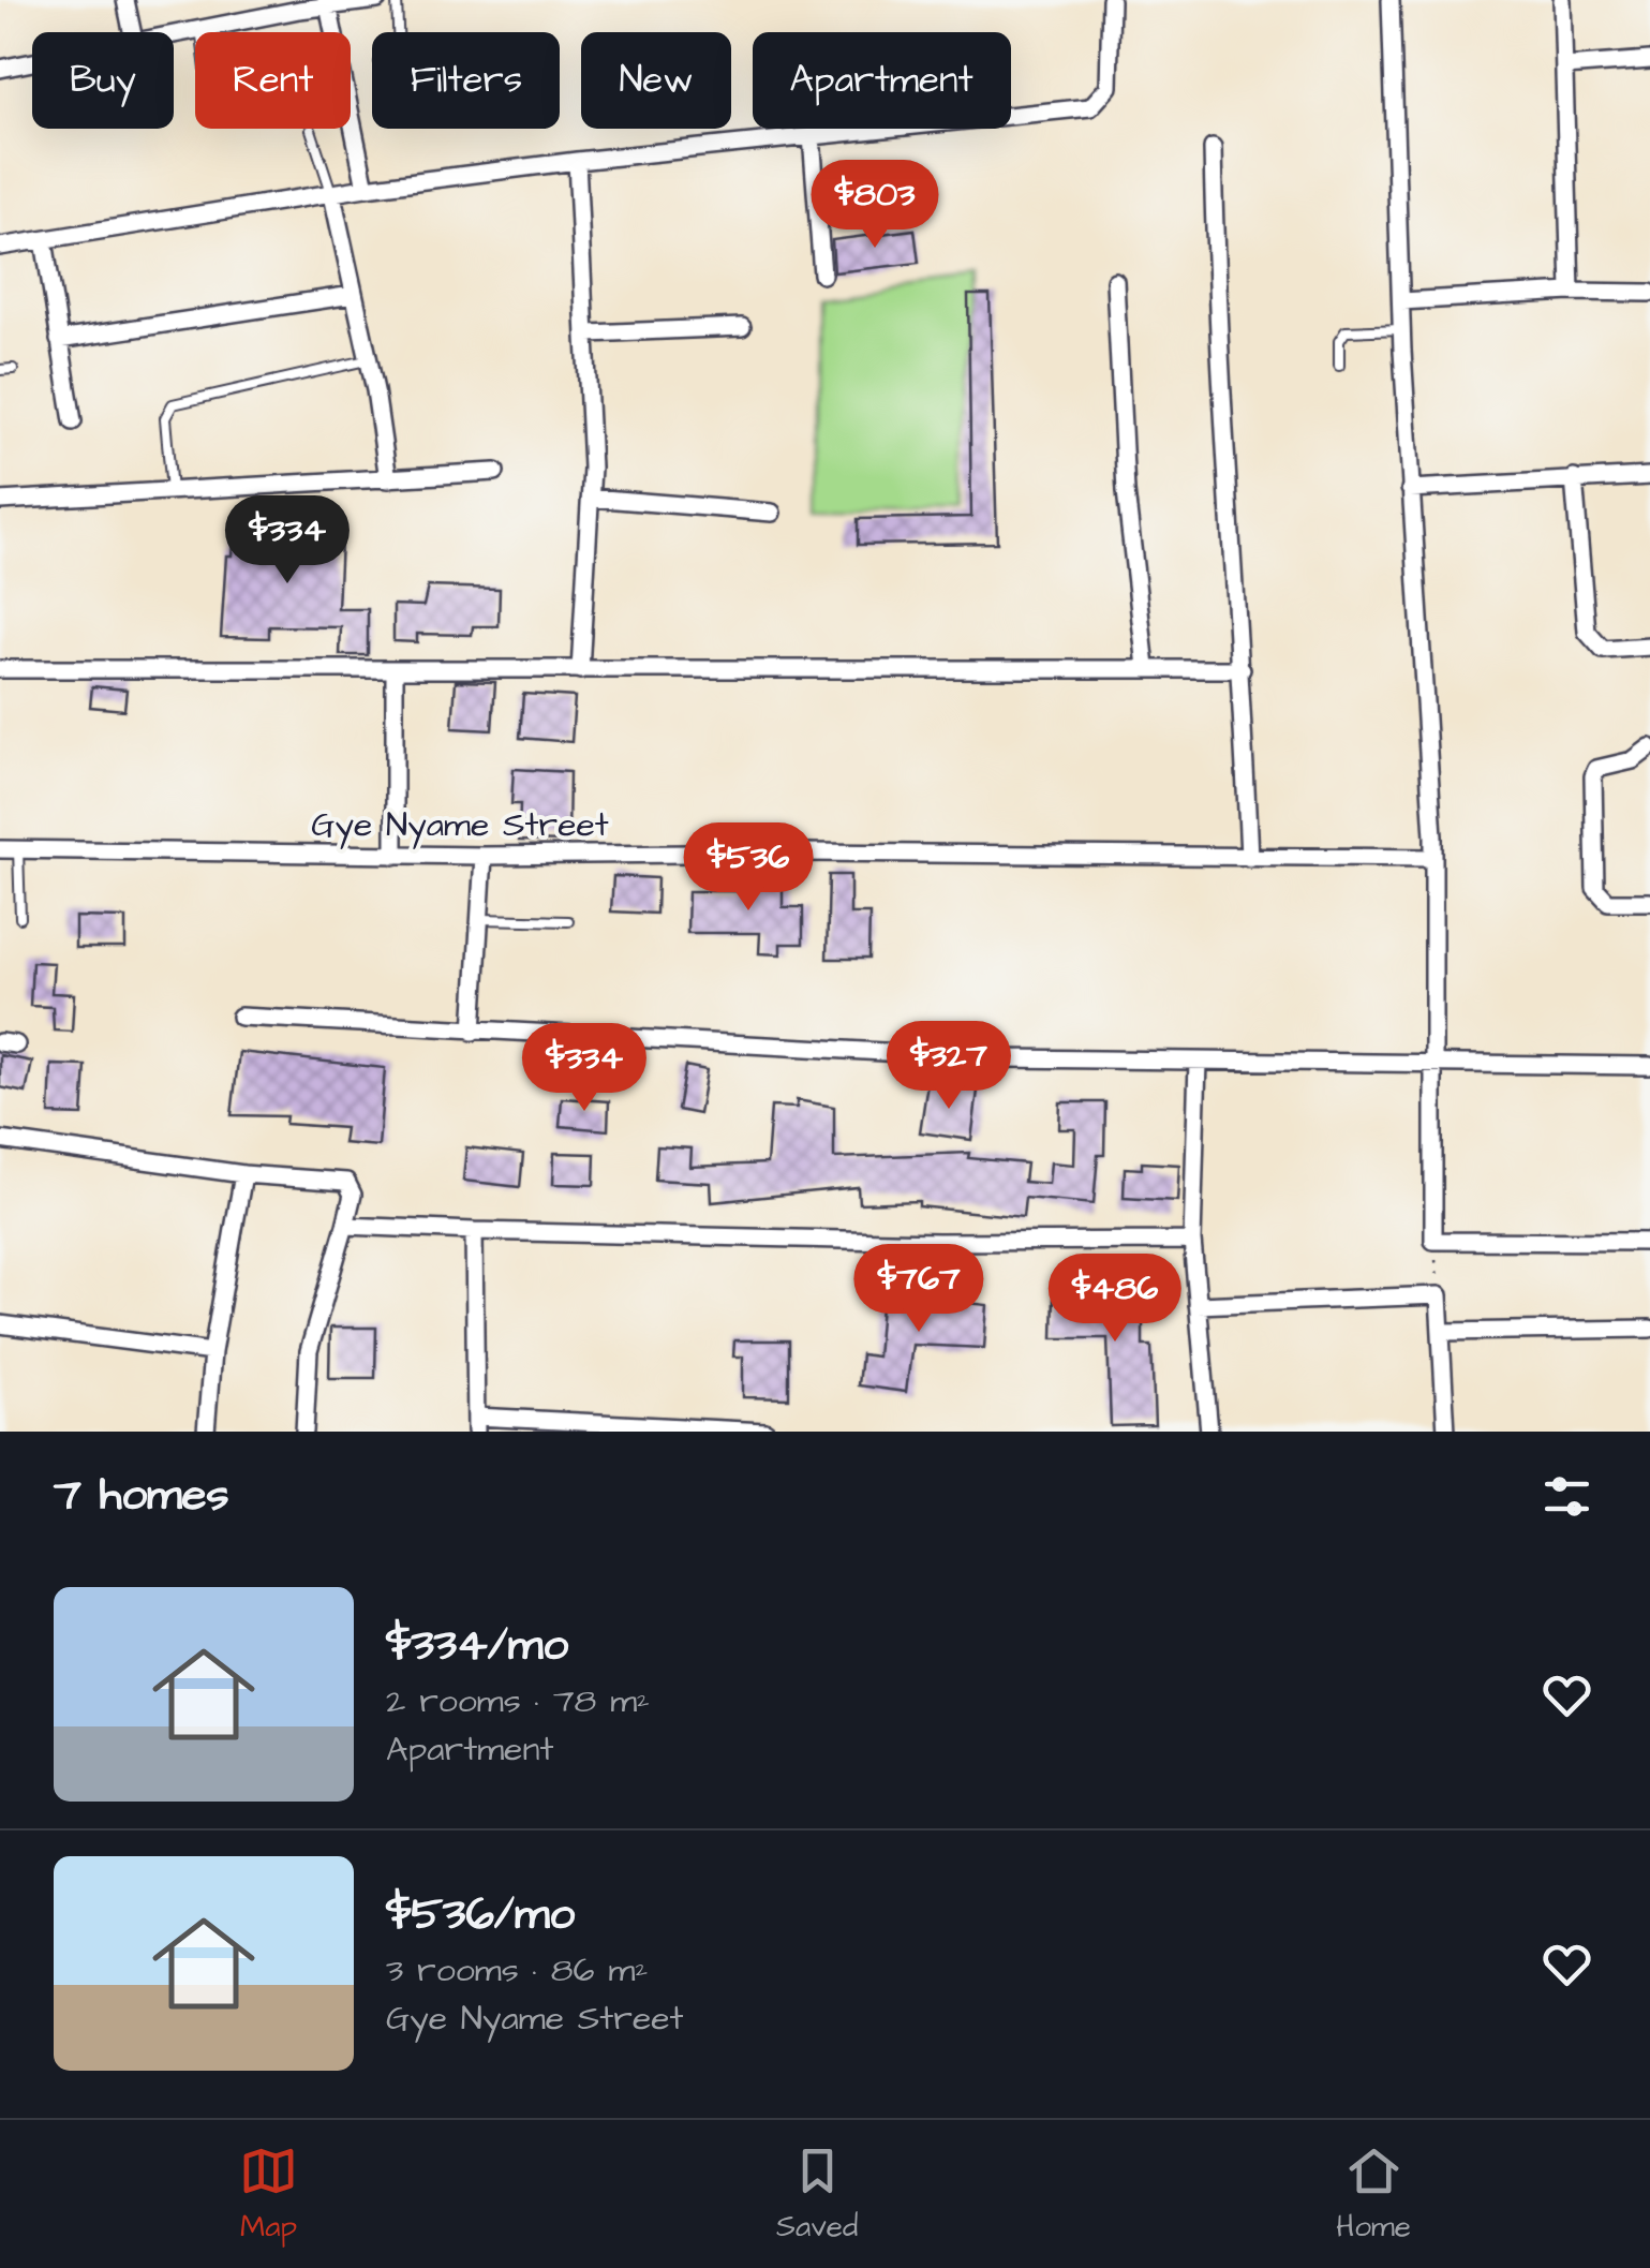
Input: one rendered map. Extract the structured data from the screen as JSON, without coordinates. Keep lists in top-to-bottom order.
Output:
{
  "streets": {
    "street": ["Gye Nyame Street"]
  },
  "page": {
    "chip": [
      "Buy",
      "Rent",
      "Filters",
      "New",
      "Apartment"
    ],
    "price": [
      "$803",
      "$334",
      "$536",
      "$327",
      "$334",
      "$767",
      "$486"
    ],
    "heading": "7 homes",
    "list": [
      {
        "name": "$334/mo",
        "note": "2 rooms · 78 m² · Apartment"
      },
      {
        "name": "$536/mo",
        "note": "3 rooms · 86 m² · Gye Nyame Street"
      }
    ],
    "tabs": ["Map", "Saved", "Home"]
  }
}
